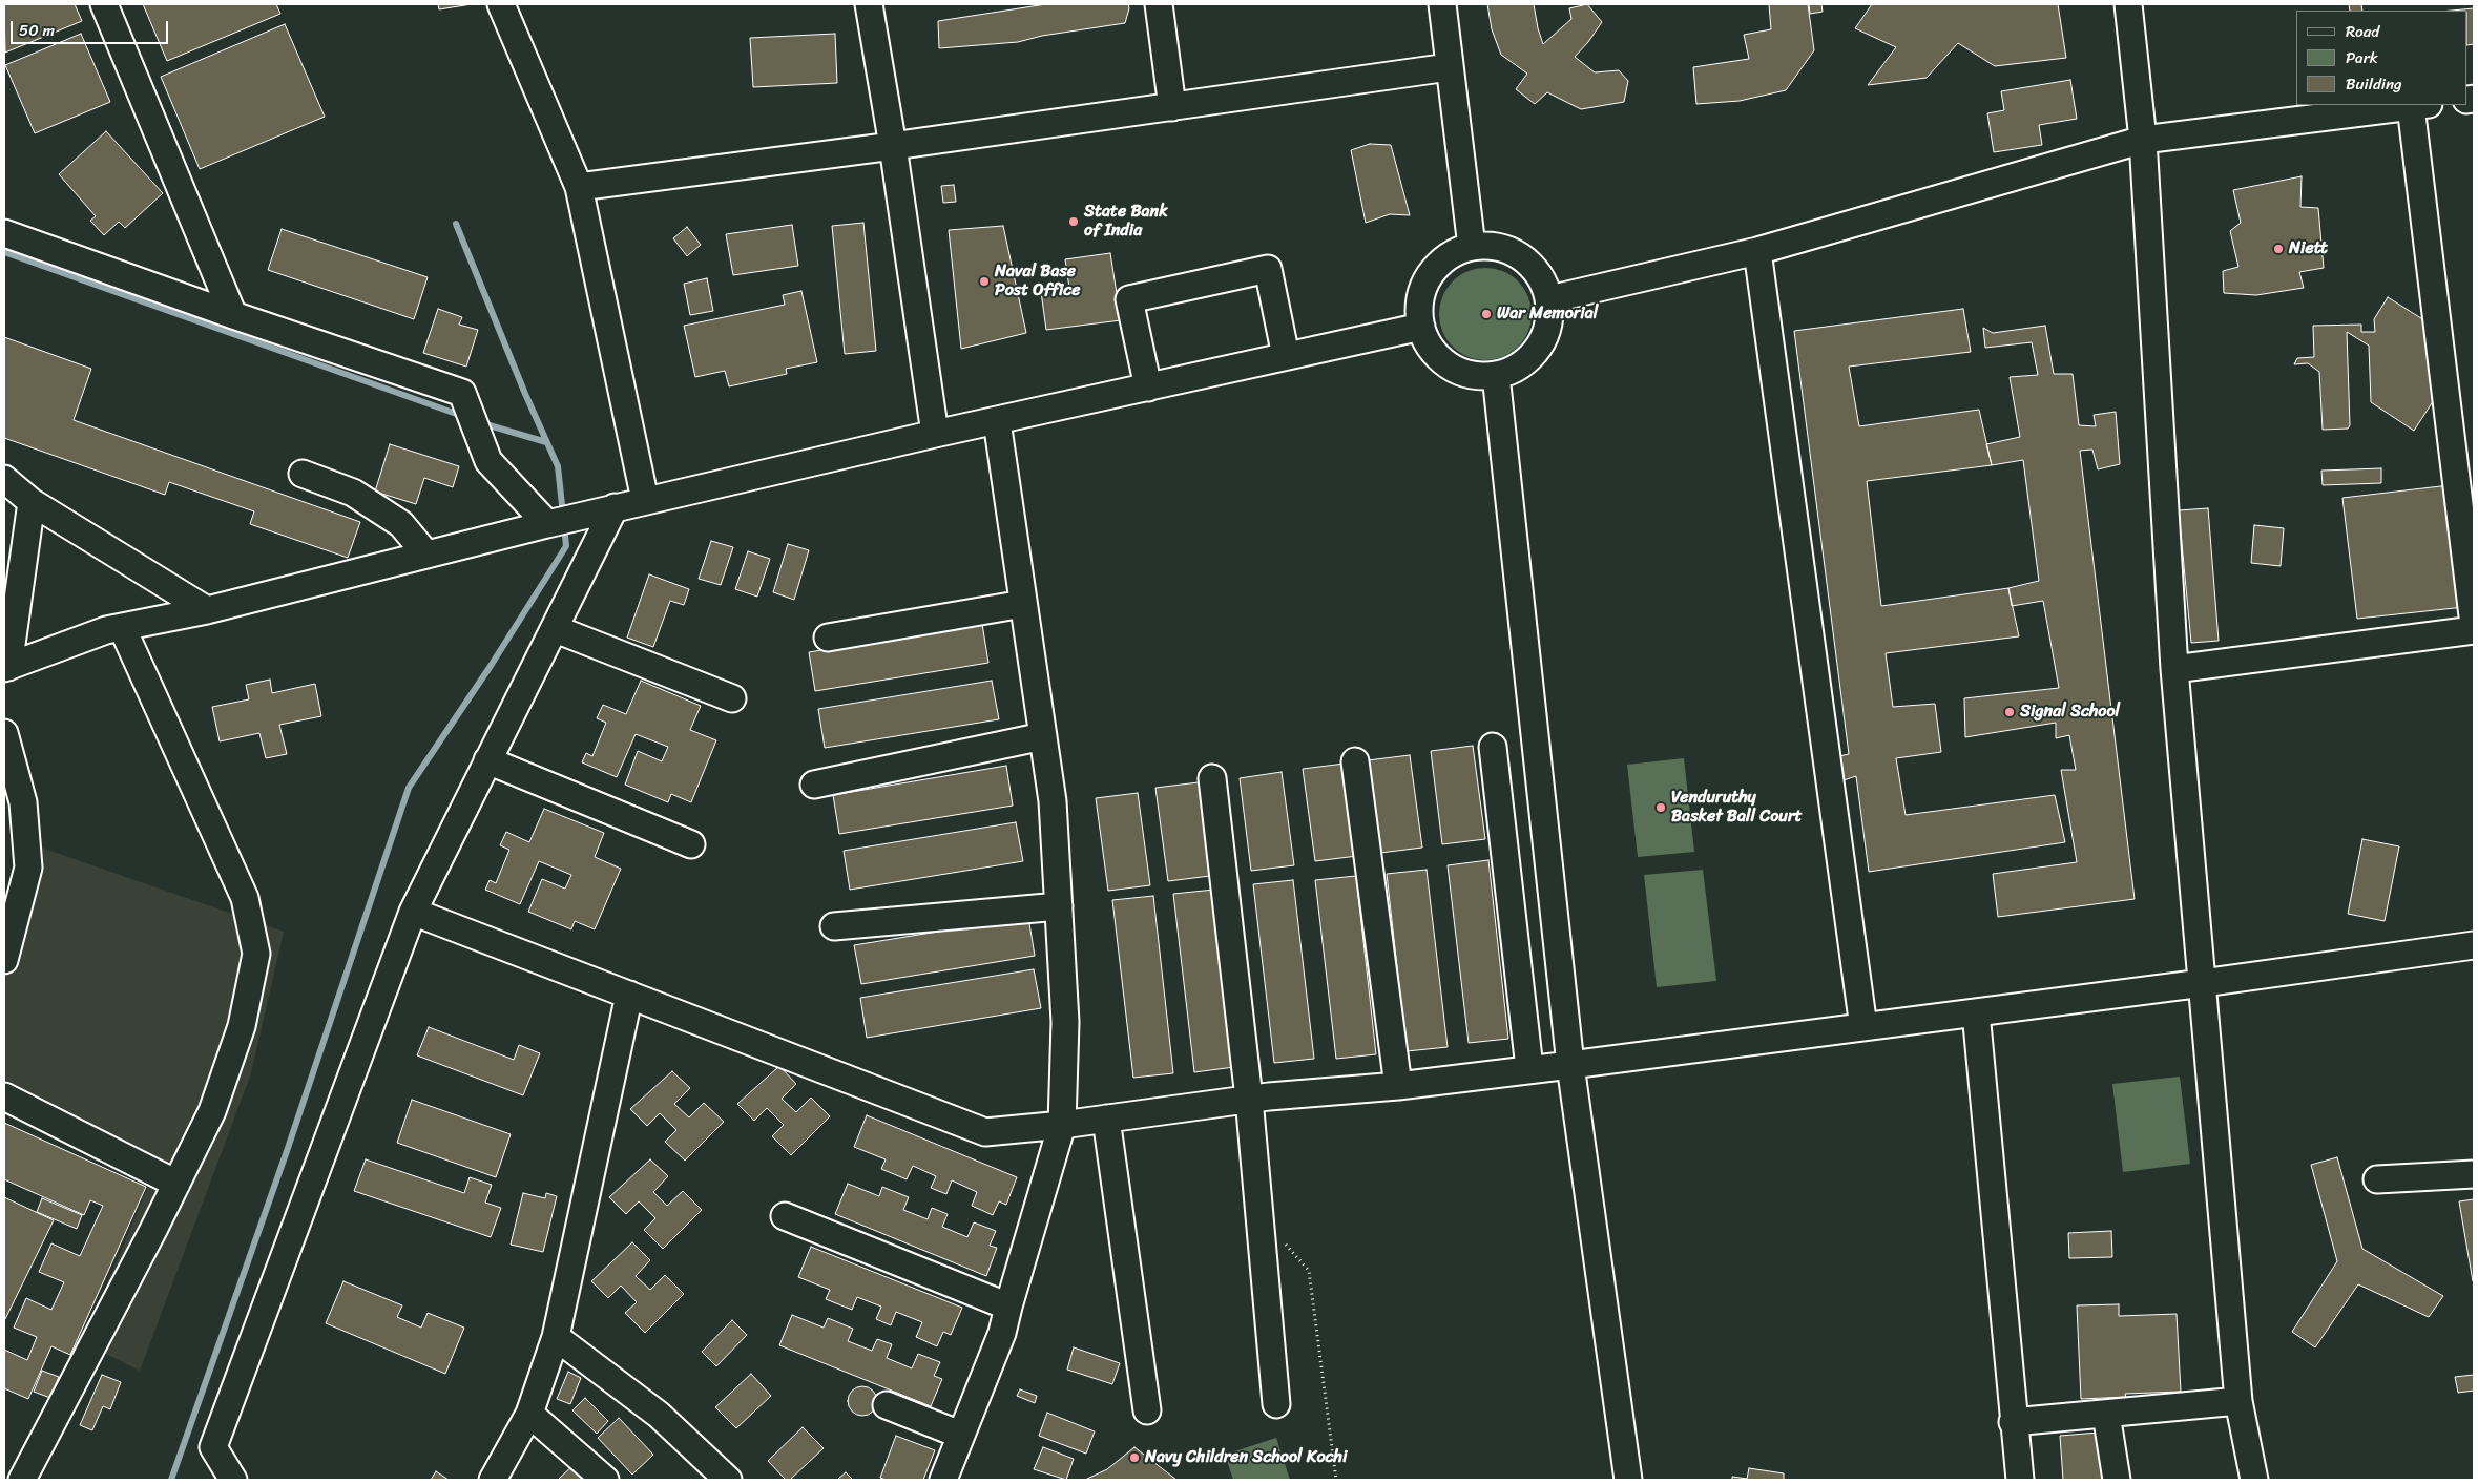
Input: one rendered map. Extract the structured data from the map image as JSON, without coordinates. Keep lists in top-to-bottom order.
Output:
{
  "places": [
    "State Bank of India",
    "Niett",
    "Naval Base Post Office",
    "War Memorial",
    "Signal School",
    "Venduruthy Basket Ball Court",
    "Navy Children School Kochi"
  ],
  "legend": ["Road", "Park", "Building"],
  "scale_bar": "50 m"
}
